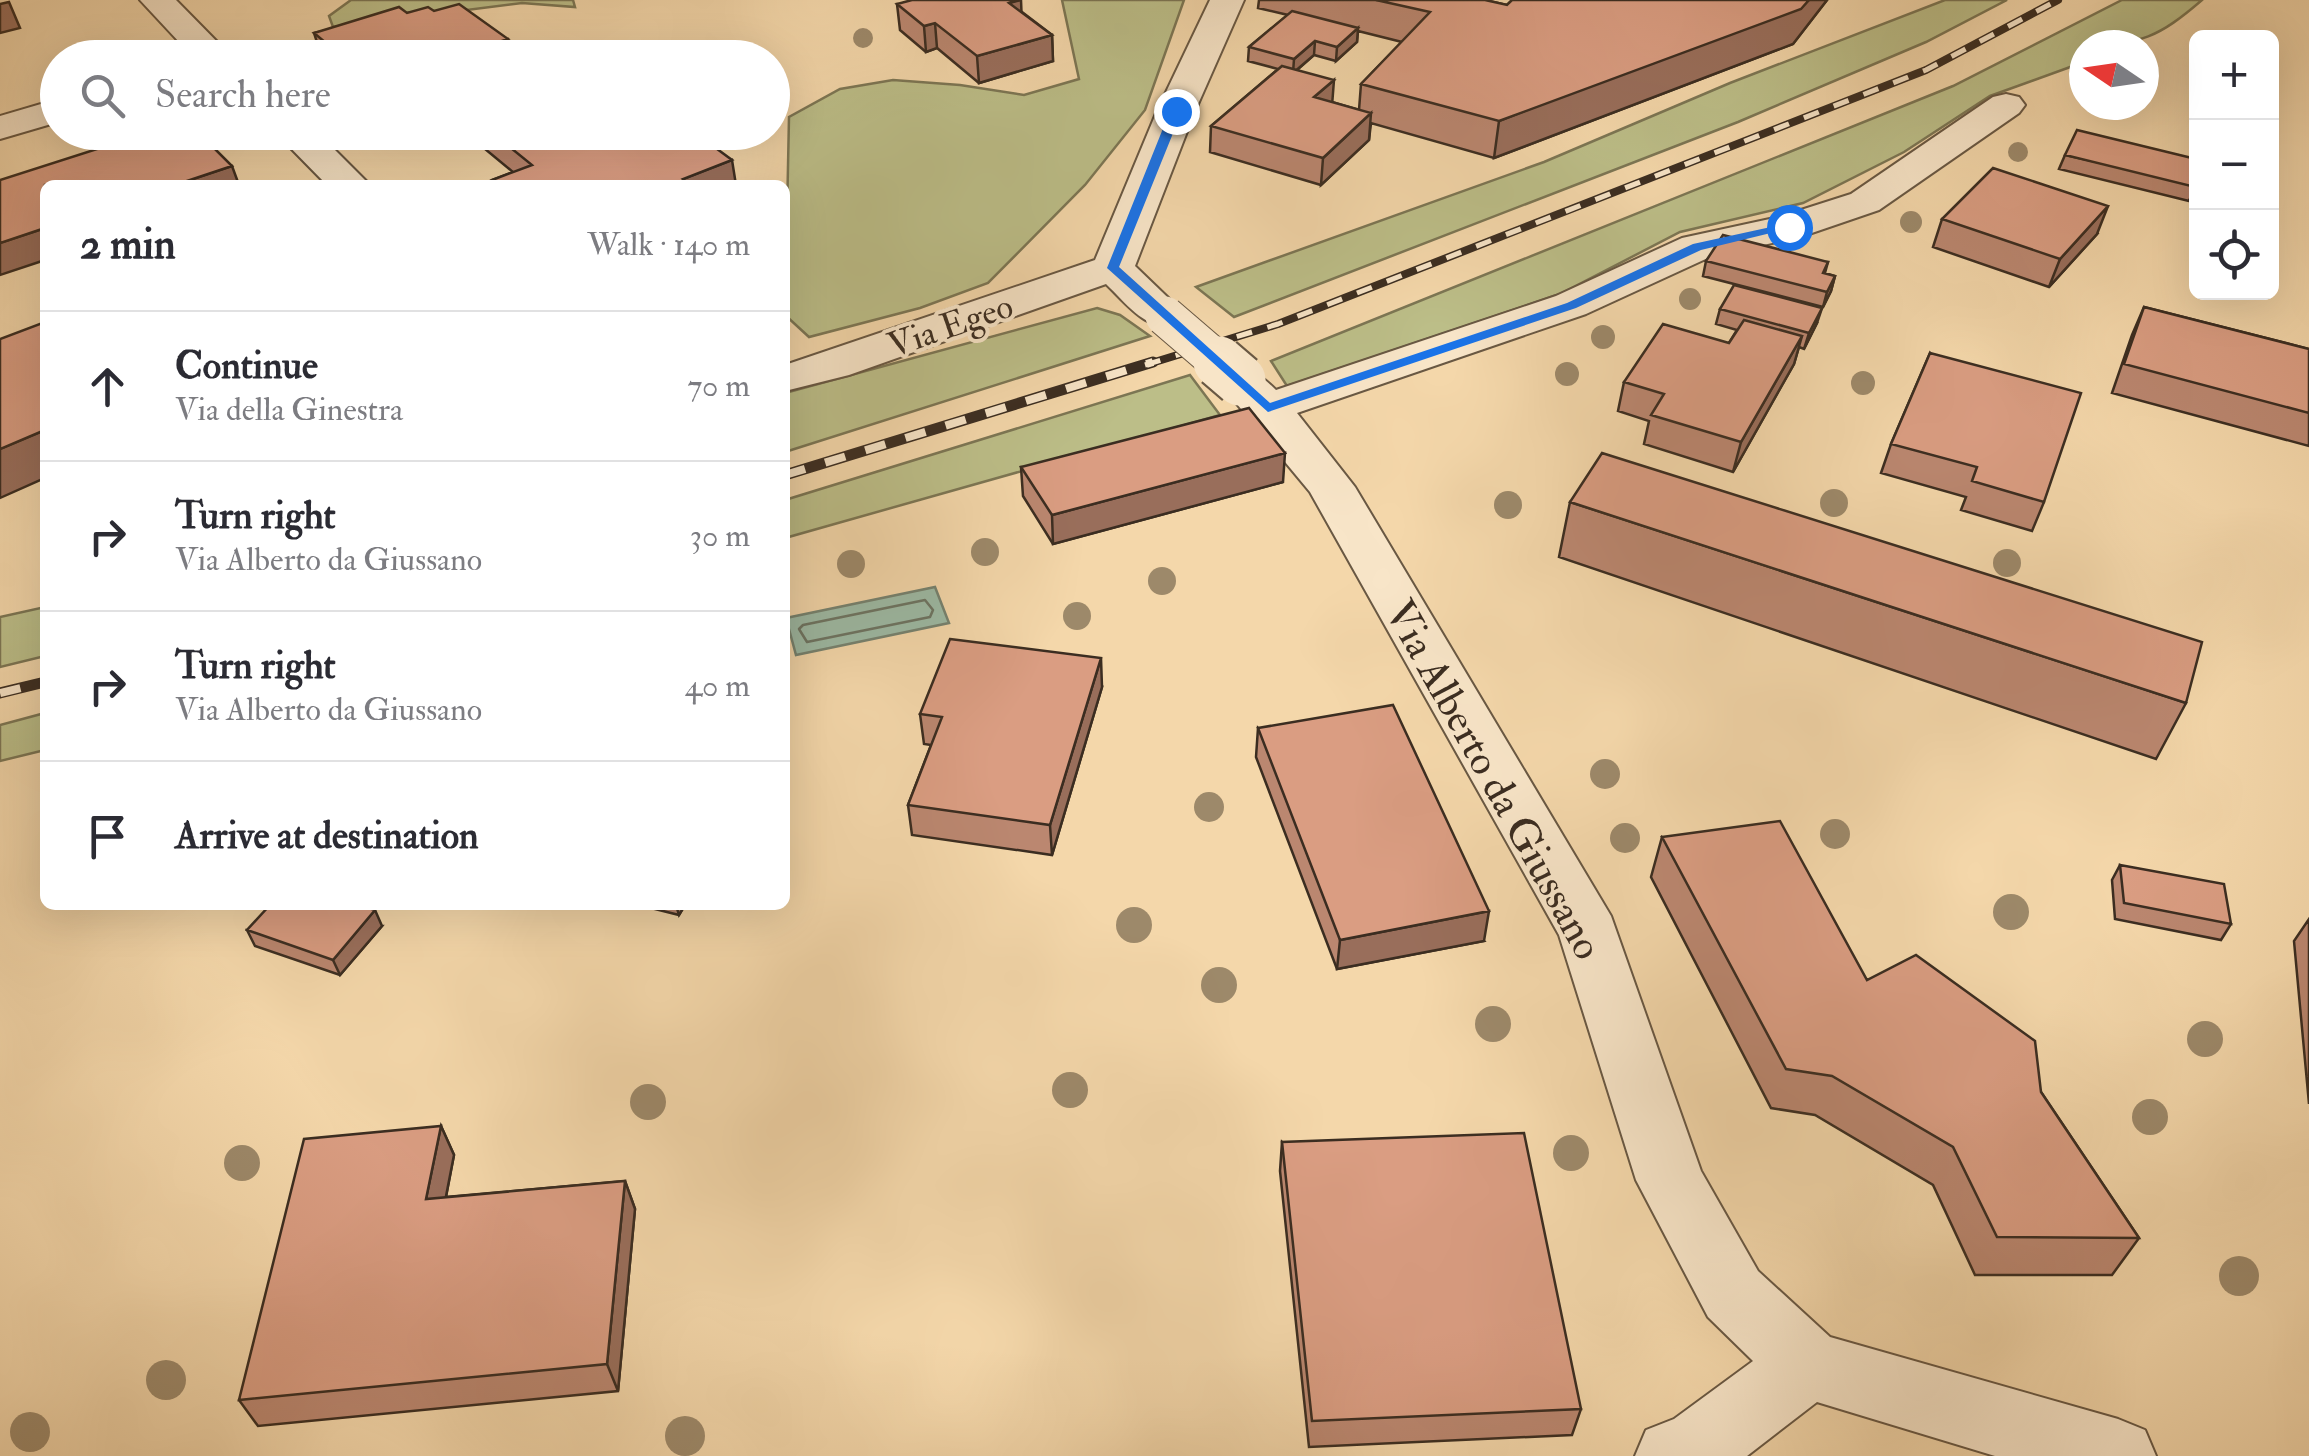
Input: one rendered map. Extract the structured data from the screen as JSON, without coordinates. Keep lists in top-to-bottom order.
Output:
{
  "streets": {
    "street": ["Via Egeo", "Via Alberto da Giussano"]
  },
  "crossings": [
    ["Via Egeo", "Via Alberto da Giussano"]
  ],
  "north": "left",
  "page": {
    "map_buttons": ["+", "−"],
    "search": "Search here",
    "heading": ["2 min", "Walk · 140 m"],
    "list": [
      ["Continue", "Via della Ginestra", "70 m"],
      ["Turn right", "Via Alberto da Giussano", "30 m"],
      ["Turn right", "Via Alberto da Giussano", "40 m"],
      "Arrive at destination"
    ]
  }
}
